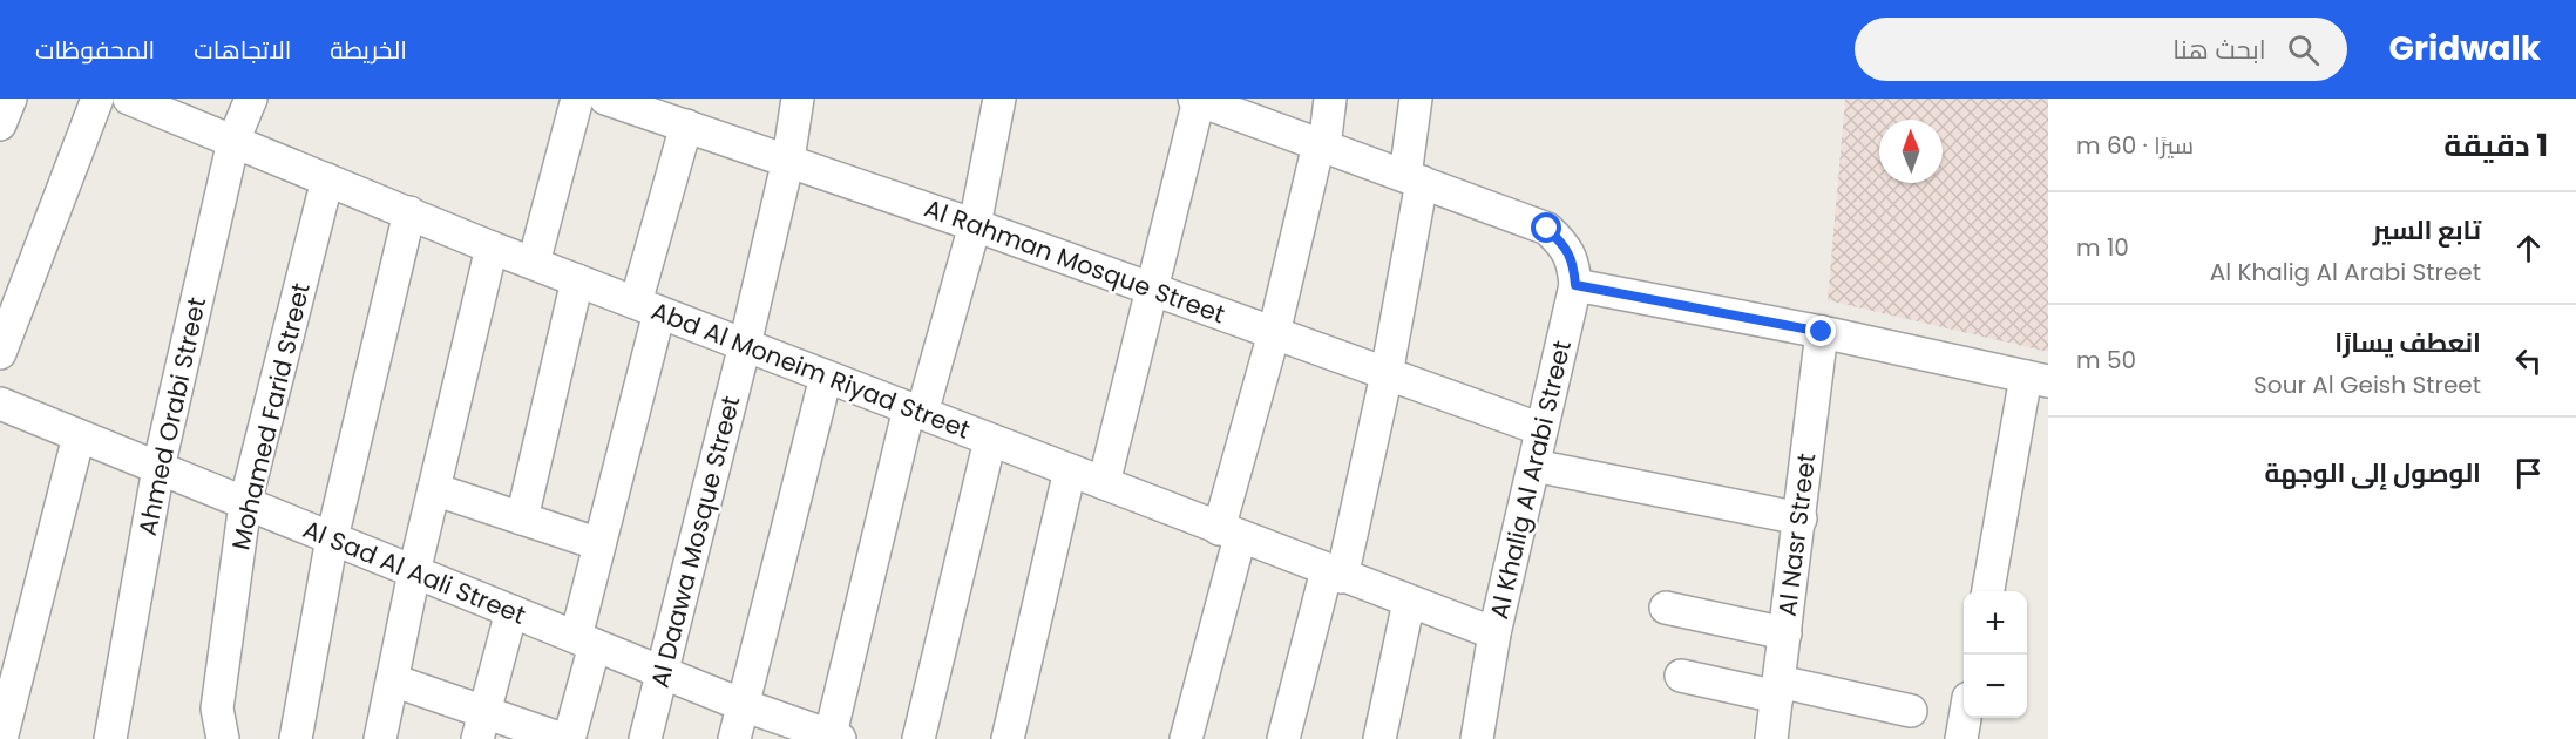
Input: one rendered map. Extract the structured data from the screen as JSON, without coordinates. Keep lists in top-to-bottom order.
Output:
{
  "streets": {
    "street": [
      "Al Rahman Mosque Street",
      "Abd Al Moneim Riyad Street",
      "Ahmed Orabi Street",
      "Mohamed Farid Street",
      "Al Khalig Al Arabi Street",
      "Al Nasr Street",
      "Al Daawa Mosque Street",
      "Al Sad Al Aali Street"
    ]
  },
  "crossings": [
    ["Al Rahman Mosque Street", "Al Khalig Al Arabi Street"],
    ["Al Rahman Mosque Street", "Al Daawa Mosque Street"],
    ["Al Rahman Mosque Street", "Al Sad Al Aali Street"],
    ["Abd Al Moneim Riyad Street", "Ahmed Orabi Street"],
    ["Abd Al Moneim Riyad Street", "Mohamed Farid Street"],
    ["Abd Al Moneim Riyad Street", "Al Khalig Al Arabi Street"],
    ["Abd Al Moneim Riyad Street", "Al Daawa Mosque Street"],
    ["Abd Al Moneim Riyad Street", "Al Sad Al Aali Street"],
    ["Ahmed Orabi Street", "Al Sad Al Aali Street"],
    ["Mohamed Farid Street", "Al Sad Al Aali Street"],
    ["Al Daawa Mosque Street", "Al Sad Al Aali Street"]
  ],
  "north": "top",
  "page": {
    "header": "Gridwalk",
    "search": "ابحث هنا",
    "nav": ["الخريطة", "الاتجاهات", "المحفوظات"],
    "heading": ["1 دقيقة", "سيرًا · 60 m"],
    "list": [
      ["تابع السير", "Al Khalig Al Arabi Street", "10 m"],
      ["انعطف يسارًا", "Sour Al Geish Street", "50 m"],
      "الوصول إلى الوجهة"
    ],
    "map_buttons": ["+", "−"]
  }
}
